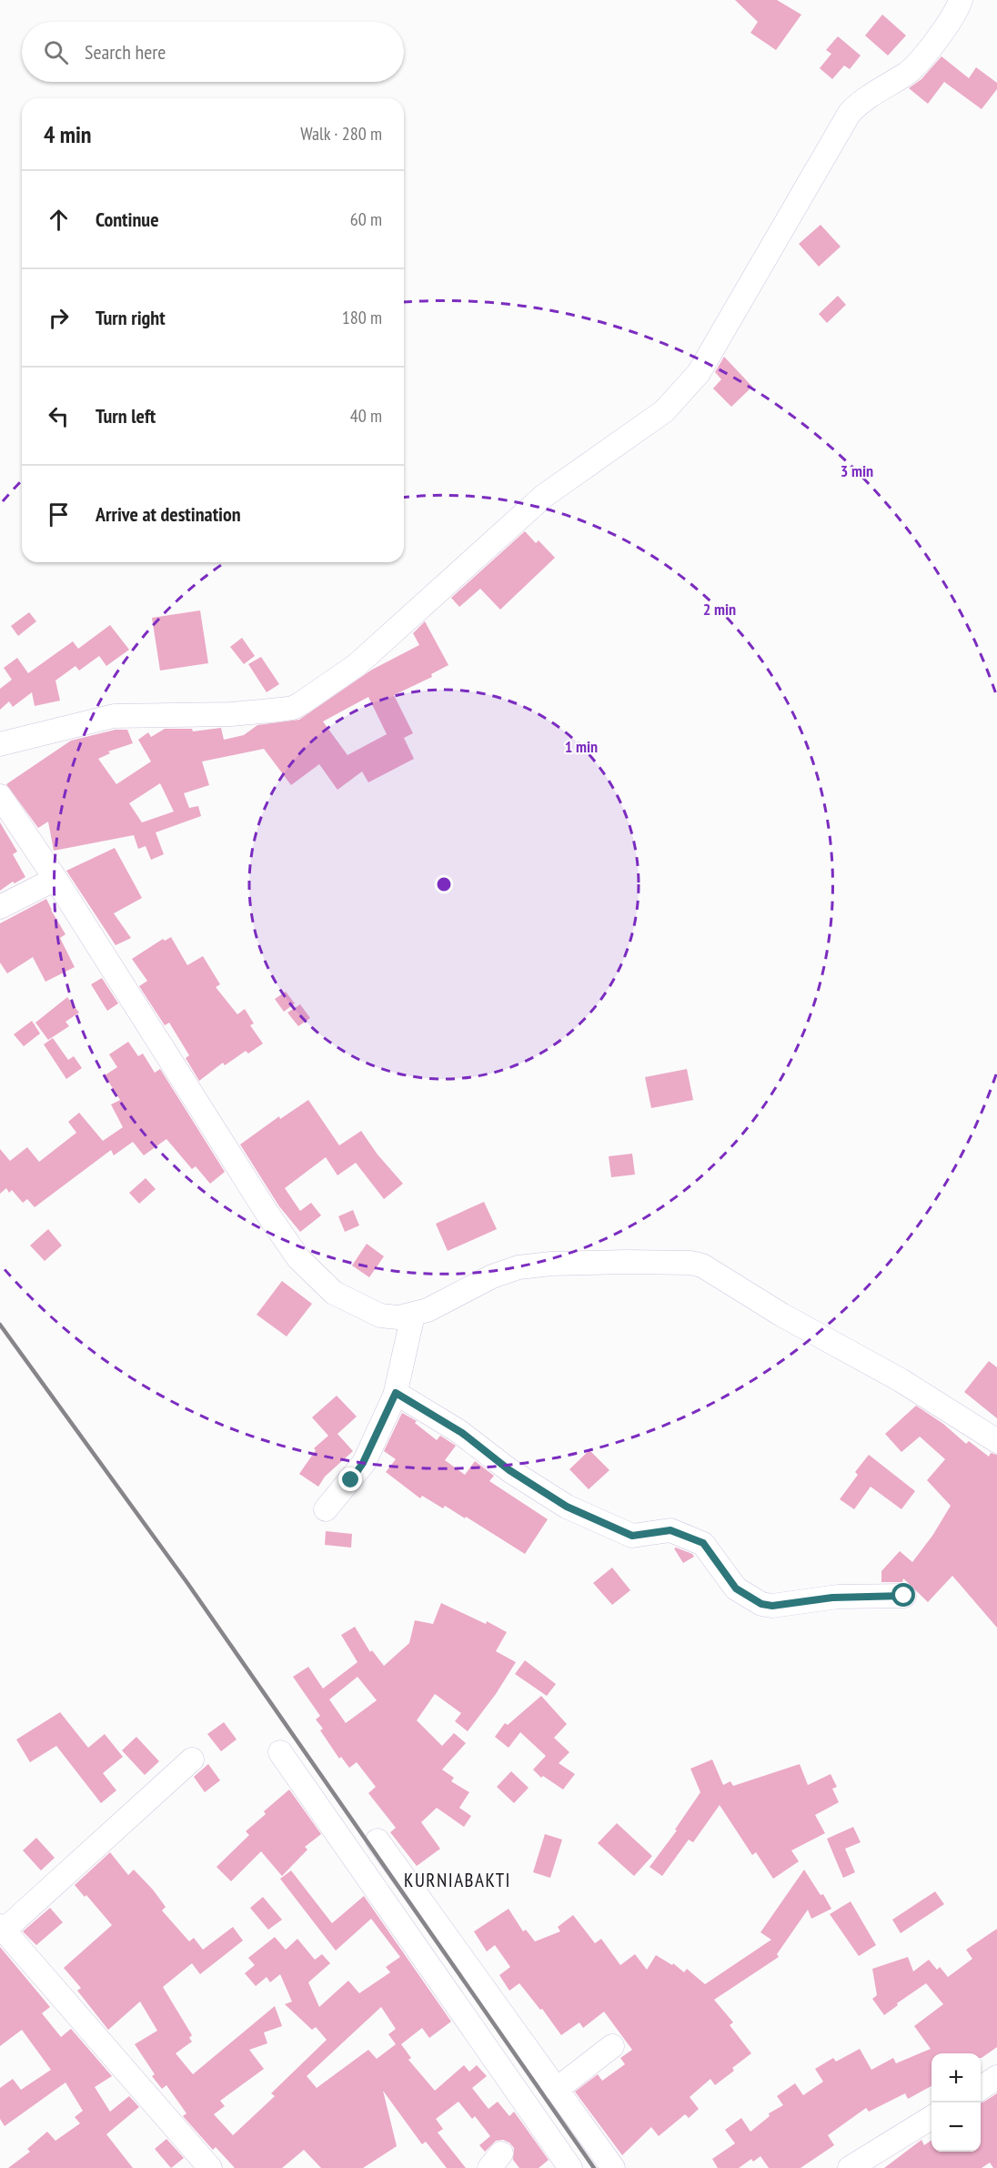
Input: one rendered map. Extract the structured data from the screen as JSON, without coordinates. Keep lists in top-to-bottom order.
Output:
{
  "districts": ["KURNIABAKTI"],
  "page": {
    "search": "Search here",
    "heading": ["4 min", "Walk · 280 m"],
    "list": [
      ["Continue", "60 m"],
      ["Turn right", "180 m"],
      ["Turn left", "40 m"],
      "Arrive at destination"
    ],
    "map_buttons": ["+", "−"]
  },
  "rings": ["3 min", "2 min", "1 min"]
}
